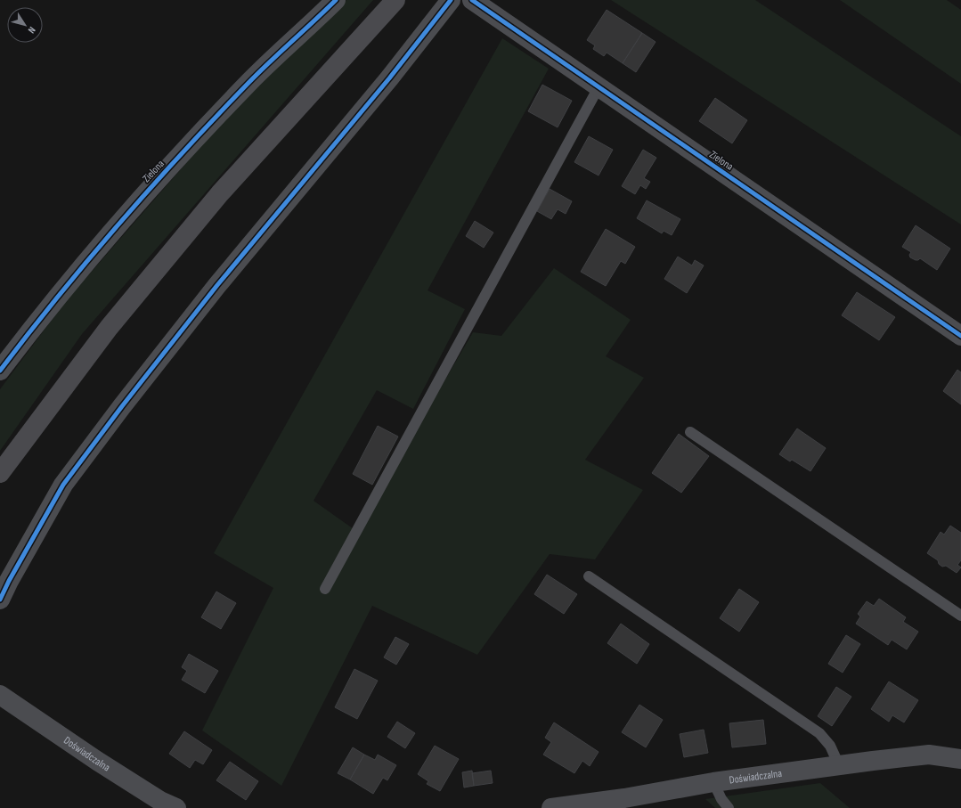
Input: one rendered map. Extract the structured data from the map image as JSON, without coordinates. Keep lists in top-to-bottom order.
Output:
{
  "streets": {
    "street": ["Zielona", "Doświadczalna"]
  },
  "north": "bottom right"
}
